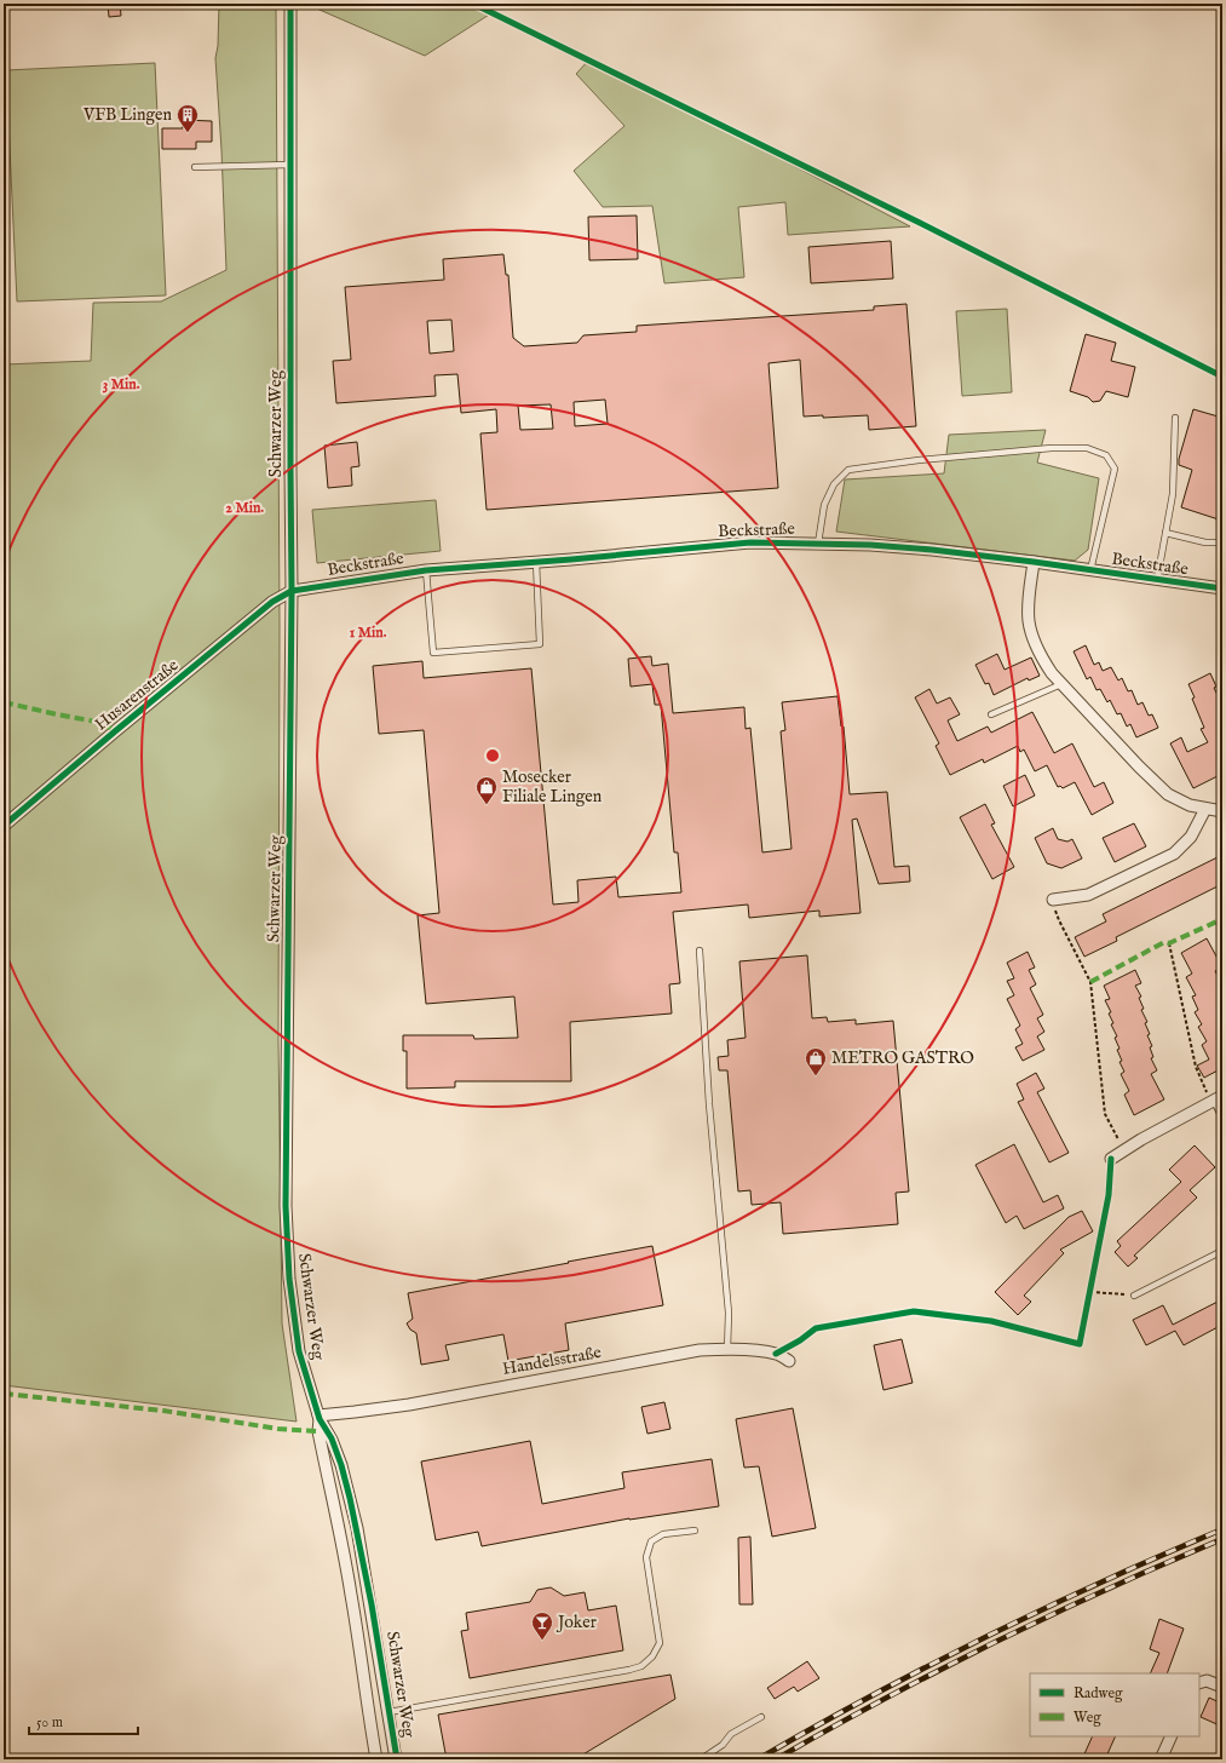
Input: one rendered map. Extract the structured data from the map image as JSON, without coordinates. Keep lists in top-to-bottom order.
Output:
{
  "streets": {
    "street": [
      "Schwarzer Weg",
      "Beckstraße",
      "Husarenstraße",
      "Handelsstraße"
    ]
  },
  "crossings": [
    ["Schwarzer Weg", "Beckstraße"],
    ["Schwarzer Weg", "Husarenstraße"],
    ["Schwarzer Weg", "Handelsstraße"],
    ["Beckstraße", "Husarenstraße"]
  ],
  "places": {
    "building": ["VFB Lingen"],
    "shop": ["Mosecker Filiale Lingen", "METRO GASTRO"],
    "bar": ["Joker"]
  },
  "legend": ["Radweg", "Weg"],
  "scale_bar": "50 m",
  "rings": ["3 Min.", "2 Min.", "1 Min."]
}
